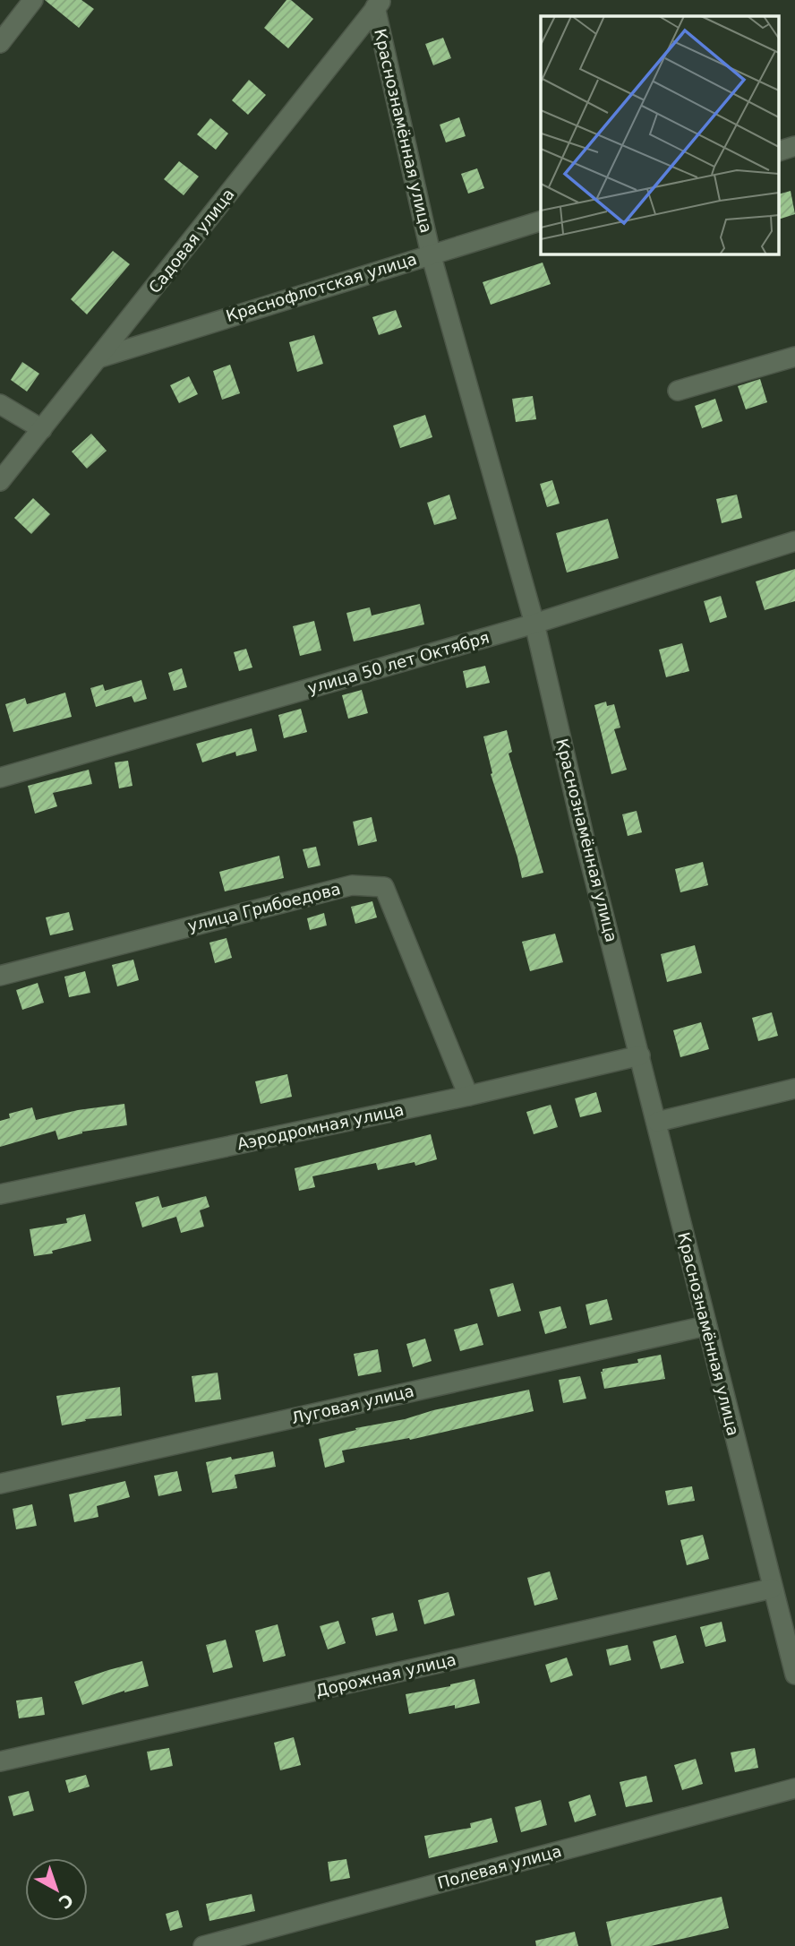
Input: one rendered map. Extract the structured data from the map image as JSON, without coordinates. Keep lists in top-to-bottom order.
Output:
{
  "streets": {
    "street": [
      "Краснознамённая улица",
      "Садовая улица",
      "Краснофлотская улица",
      "улица 50 лет Октября",
      "улица Грибоедова",
      "Аэродромная улица",
      "Луговая улица",
      "Дорожная улица",
      "Полевая улица"
    ]
  },
  "crossings": [
    ["Краснознамённая улица", "Садовая улица"],
    ["Краснознамённая улица", "Краснофлотская улица"],
    ["Краснознамённая улица", "улица 50 лет Октября"],
    ["Краснознамённая улица", "Аэродромная улица"],
    ["Краснознамённая улица", "Луговая улица"],
    ["Краснознамённая улица", "Дорожная улица"],
    ["Садовая улица", "Краснофлотская улица"],
    ["улица Грибоедова", "Аэродромная улица"]
  ],
  "north": "bottom right"
}
